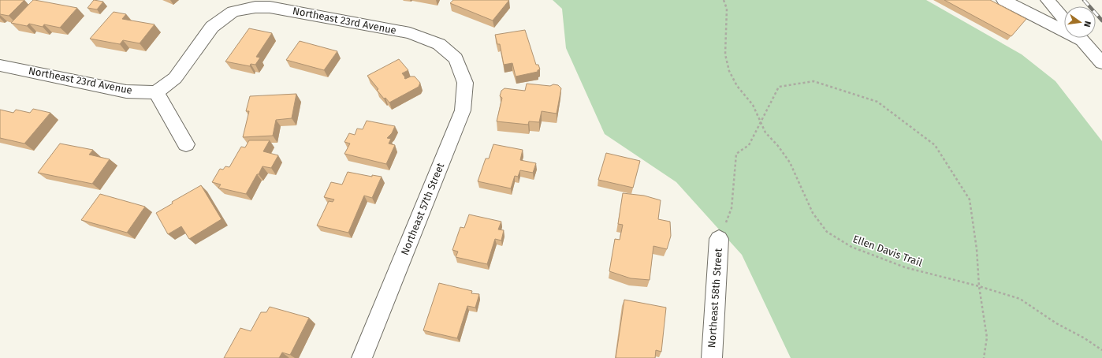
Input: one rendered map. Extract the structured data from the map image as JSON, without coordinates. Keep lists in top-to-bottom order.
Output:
{
  "streets": {
    "street": ["Northeast 23rd Avenue", "Northeast 57th Street", "Northeast 58th Street"],
    "path": ["Ellen Davis Trail"]
  },
  "crossings": [
    ["Northeast 23rd Avenue", "Northeast 57th Street"]
  ],
  "north": "right"
}
